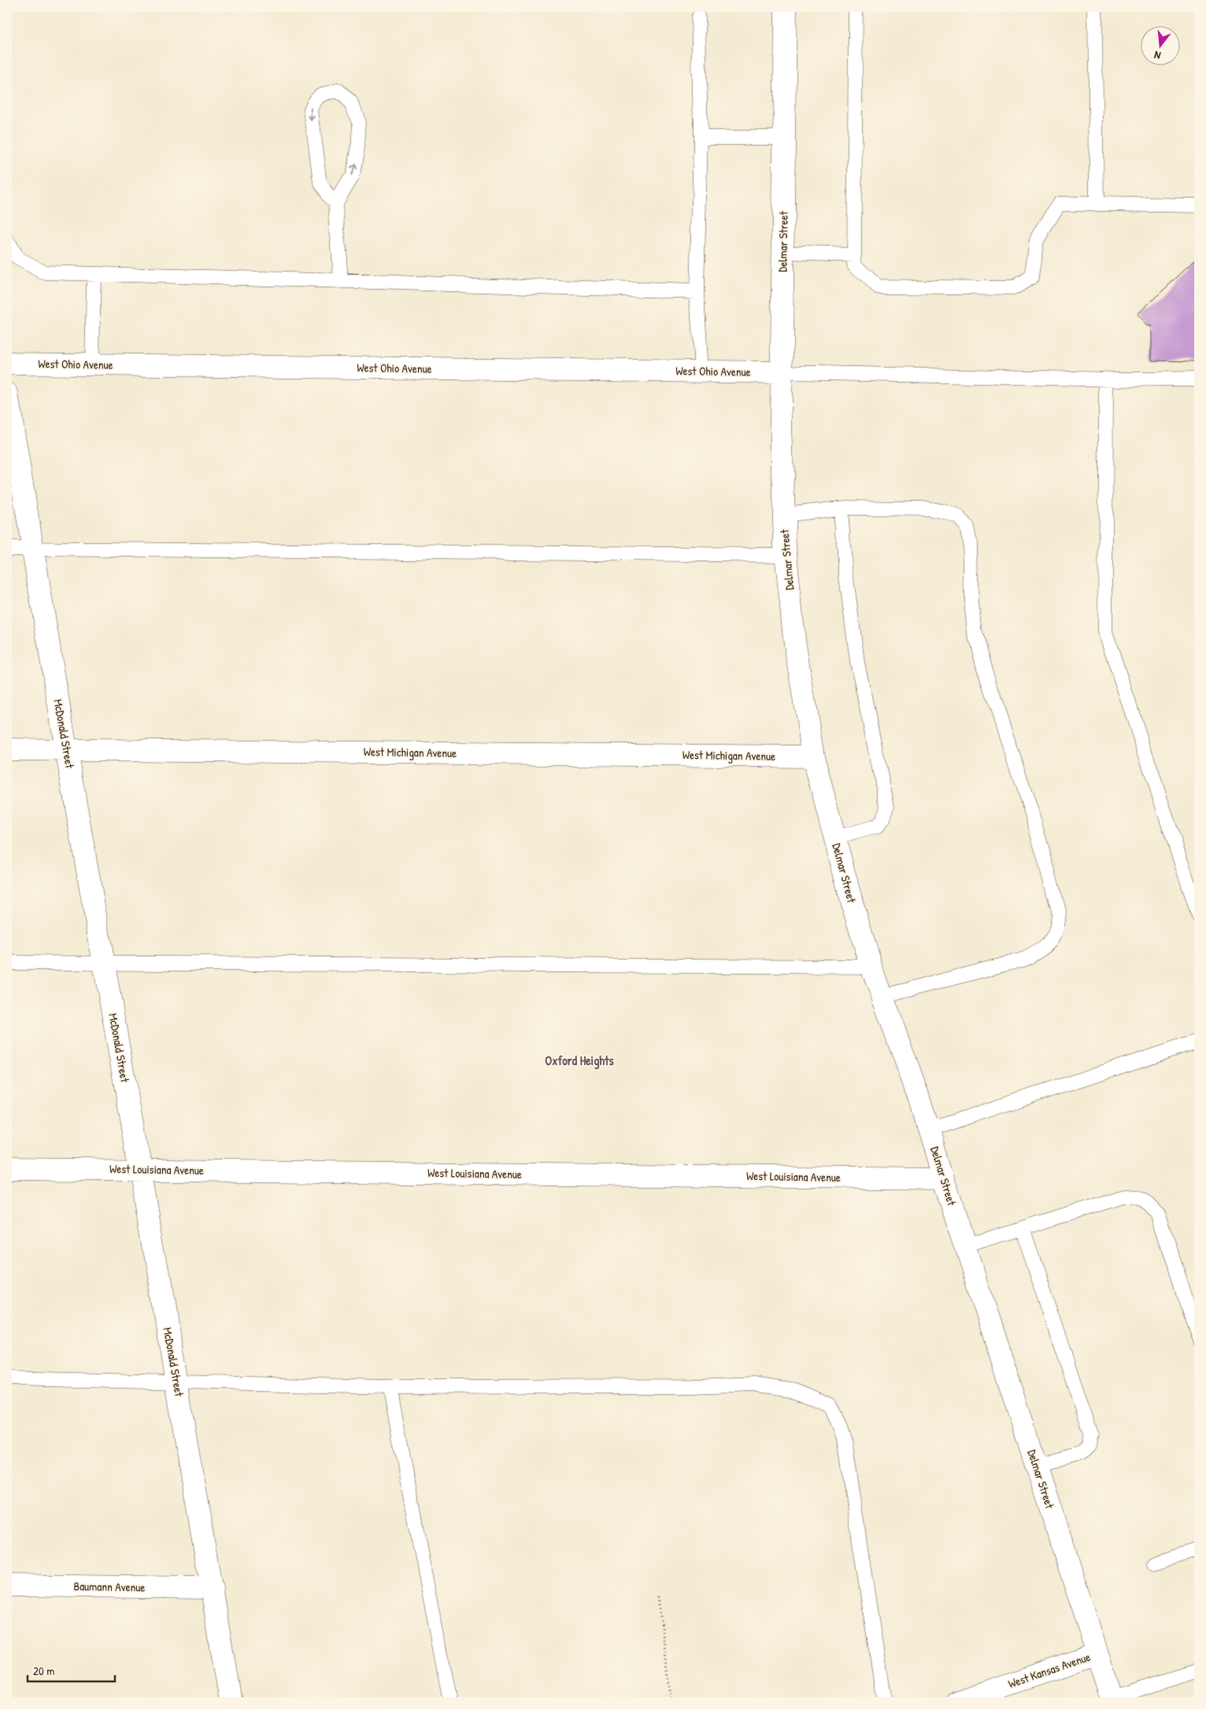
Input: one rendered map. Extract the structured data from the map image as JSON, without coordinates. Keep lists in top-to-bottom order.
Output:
{
  "streets": {
    "street": [
      "Delmar Street",
      "West Ohio Avenue",
      "McDonald Street",
      "West Michigan Avenue",
      "West Louisiana Avenue",
      "Baumann Avenue",
      "West Kansas Avenue"
    ]
  },
  "crossings": [
    ["Delmar Street", "West Ohio Avenue"],
    ["Delmar Street", "West Michigan Avenue"],
    ["Delmar Street", "West Louisiana Avenue"],
    ["Delmar Street", "West Kansas Avenue"],
    ["McDonald Street", "West Michigan Avenue"],
    ["McDonald Street", "West Louisiana Avenue"],
    ["McDonald Street", "Baumann Avenue"]
  ],
  "districts": ["Oxford Heights"],
  "scale_bar": "20 m",
  "north": "bottom"
}
